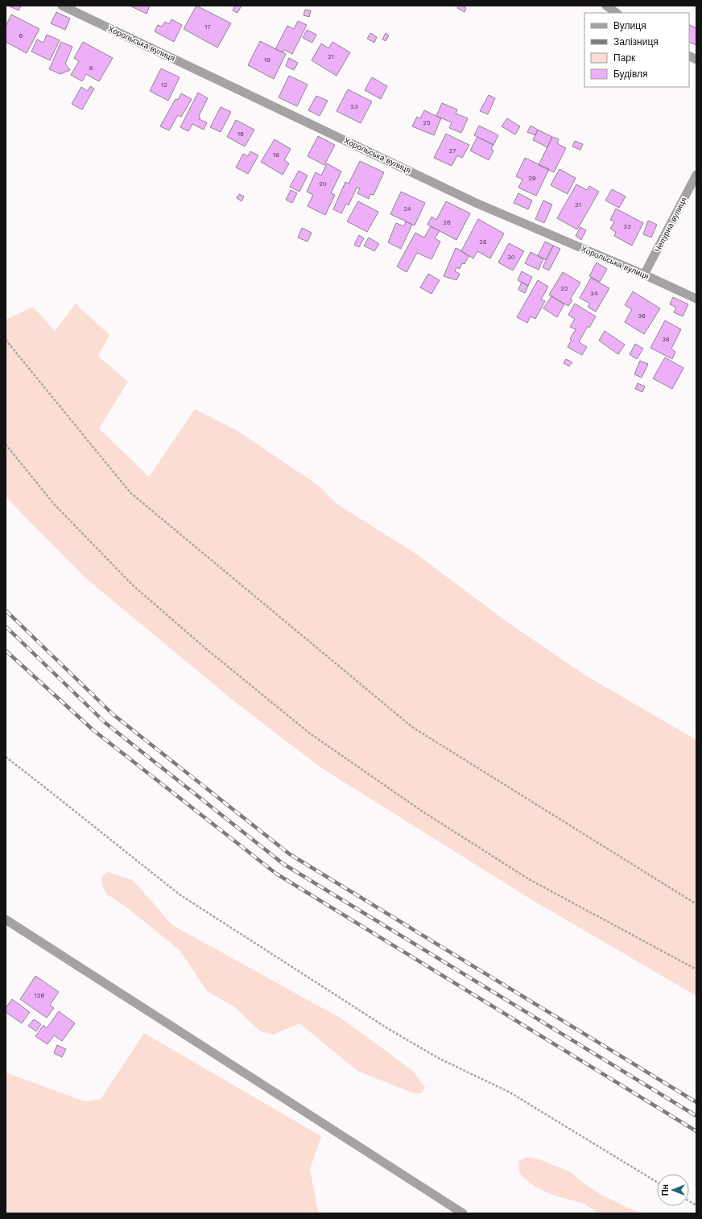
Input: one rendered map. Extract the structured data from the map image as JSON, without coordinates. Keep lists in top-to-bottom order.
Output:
{
  "streets": {
    "street": ["Хорольська вулиця", "Чепурна вулиця"]
  },
  "crossings": [
    ["Хорольська вулиця", "Чепурна вулиця"]
  ],
  "house_numbers": [
    "17",
    "6",
    "21",
    "19",
    "8",
    "12",
    "23",
    "25",
    "16",
    "27",
    "18",
    "29",
    "20",
    "31",
    "24",
    "26",
    "33",
    "28",
    "30",
    "32",
    "34",
    "36",
    "38",
    "126"
  ],
  "legend": [
    "Вулиця",
    "Залізниця",
    "Парк",
    "Будівля"
  ],
  "north": "left"
}
